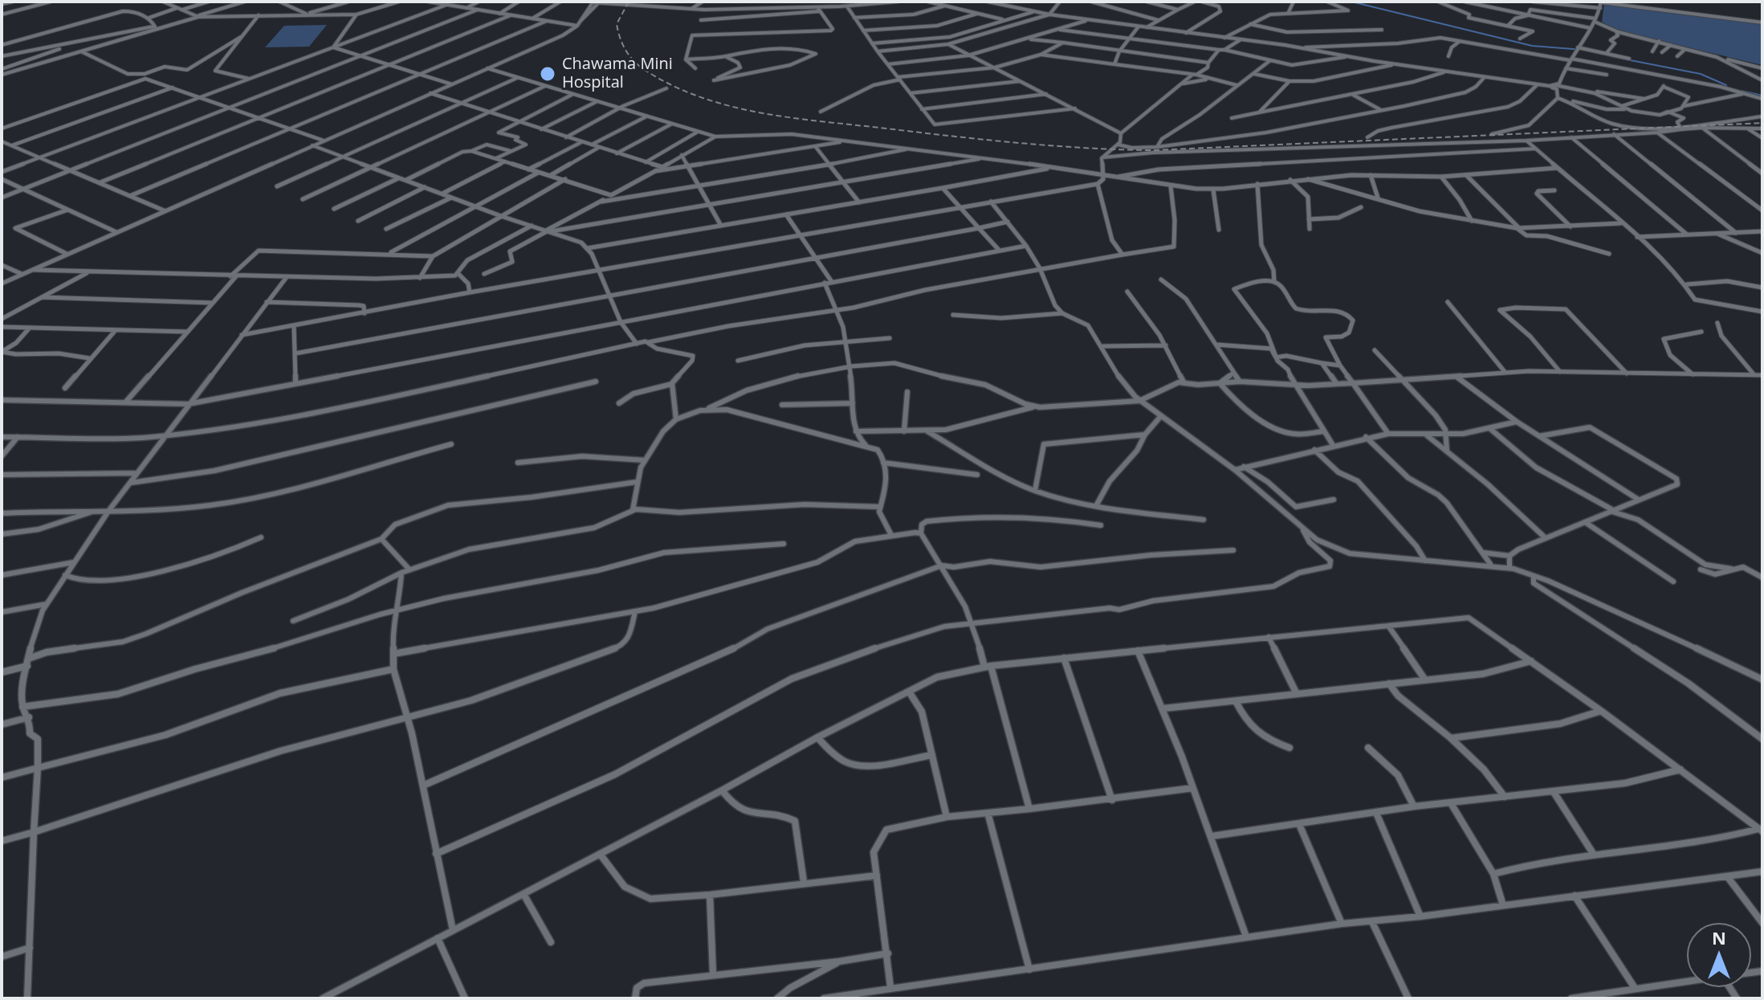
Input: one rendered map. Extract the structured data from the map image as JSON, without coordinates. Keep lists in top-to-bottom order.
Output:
{
  "places": ["Chawama Mini Hospital"],
  "north": "top"
}
